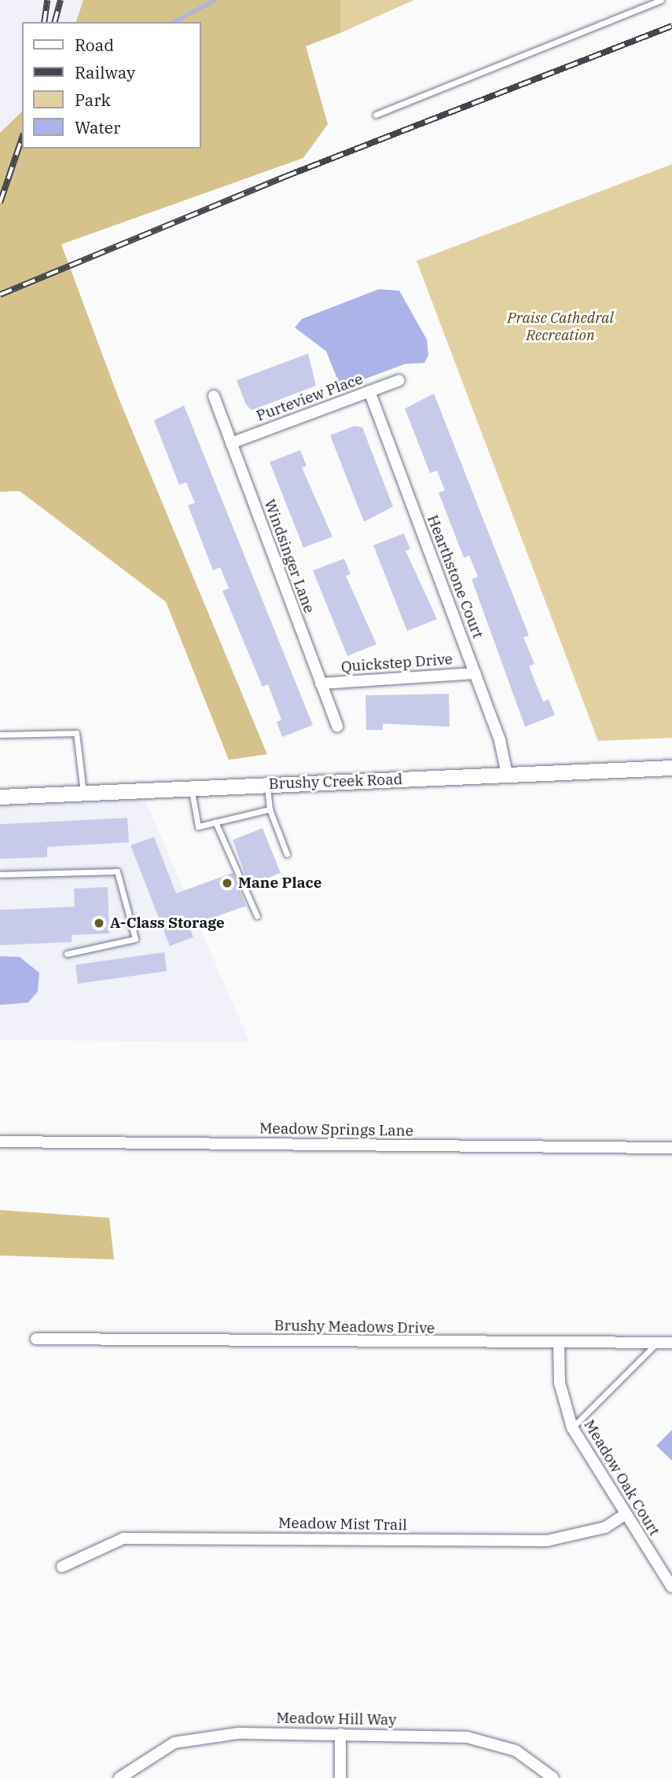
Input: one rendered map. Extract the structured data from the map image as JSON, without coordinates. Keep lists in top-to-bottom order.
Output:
{
  "streets": {
    "main road": ["Brushy Creek Road"],
    "street": [
      "Purteview Place",
      "Windsinger Lane",
      "Hearthstone Court",
      "Quickstep Drive",
      "Meadow Springs Lane",
      "Brushy Meadows Drive",
      "Meadow Oak Court",
      "Meadow Mist Trail",
      "Meadow Hill Way"
    ]
  },
  "crossings": [
    ["Purteview Place", "Windsinger Lane"],
    ["Purteview Place", "Hearthstone Court"],
    ["Windsinger Lane", "Quickstep Drive"],
    ["Hearthstone Court", "Quickstep Drive"],
    ["Hearthstone Court", "Brushy Creek Road"],
    ["Brushy Meadows Drive", "Meadow Oak Court"],
    ["Meadow Oak Court", "Meadow Mist Trail"]
  ],
  "parks": ["Praise Cathedral Recreation"],
  "places": ["Mane Place", "A-Class Storage"],
  "legend": [
    "Road",
    "Railway",
    "Park",
    "Water"
  ]
}
